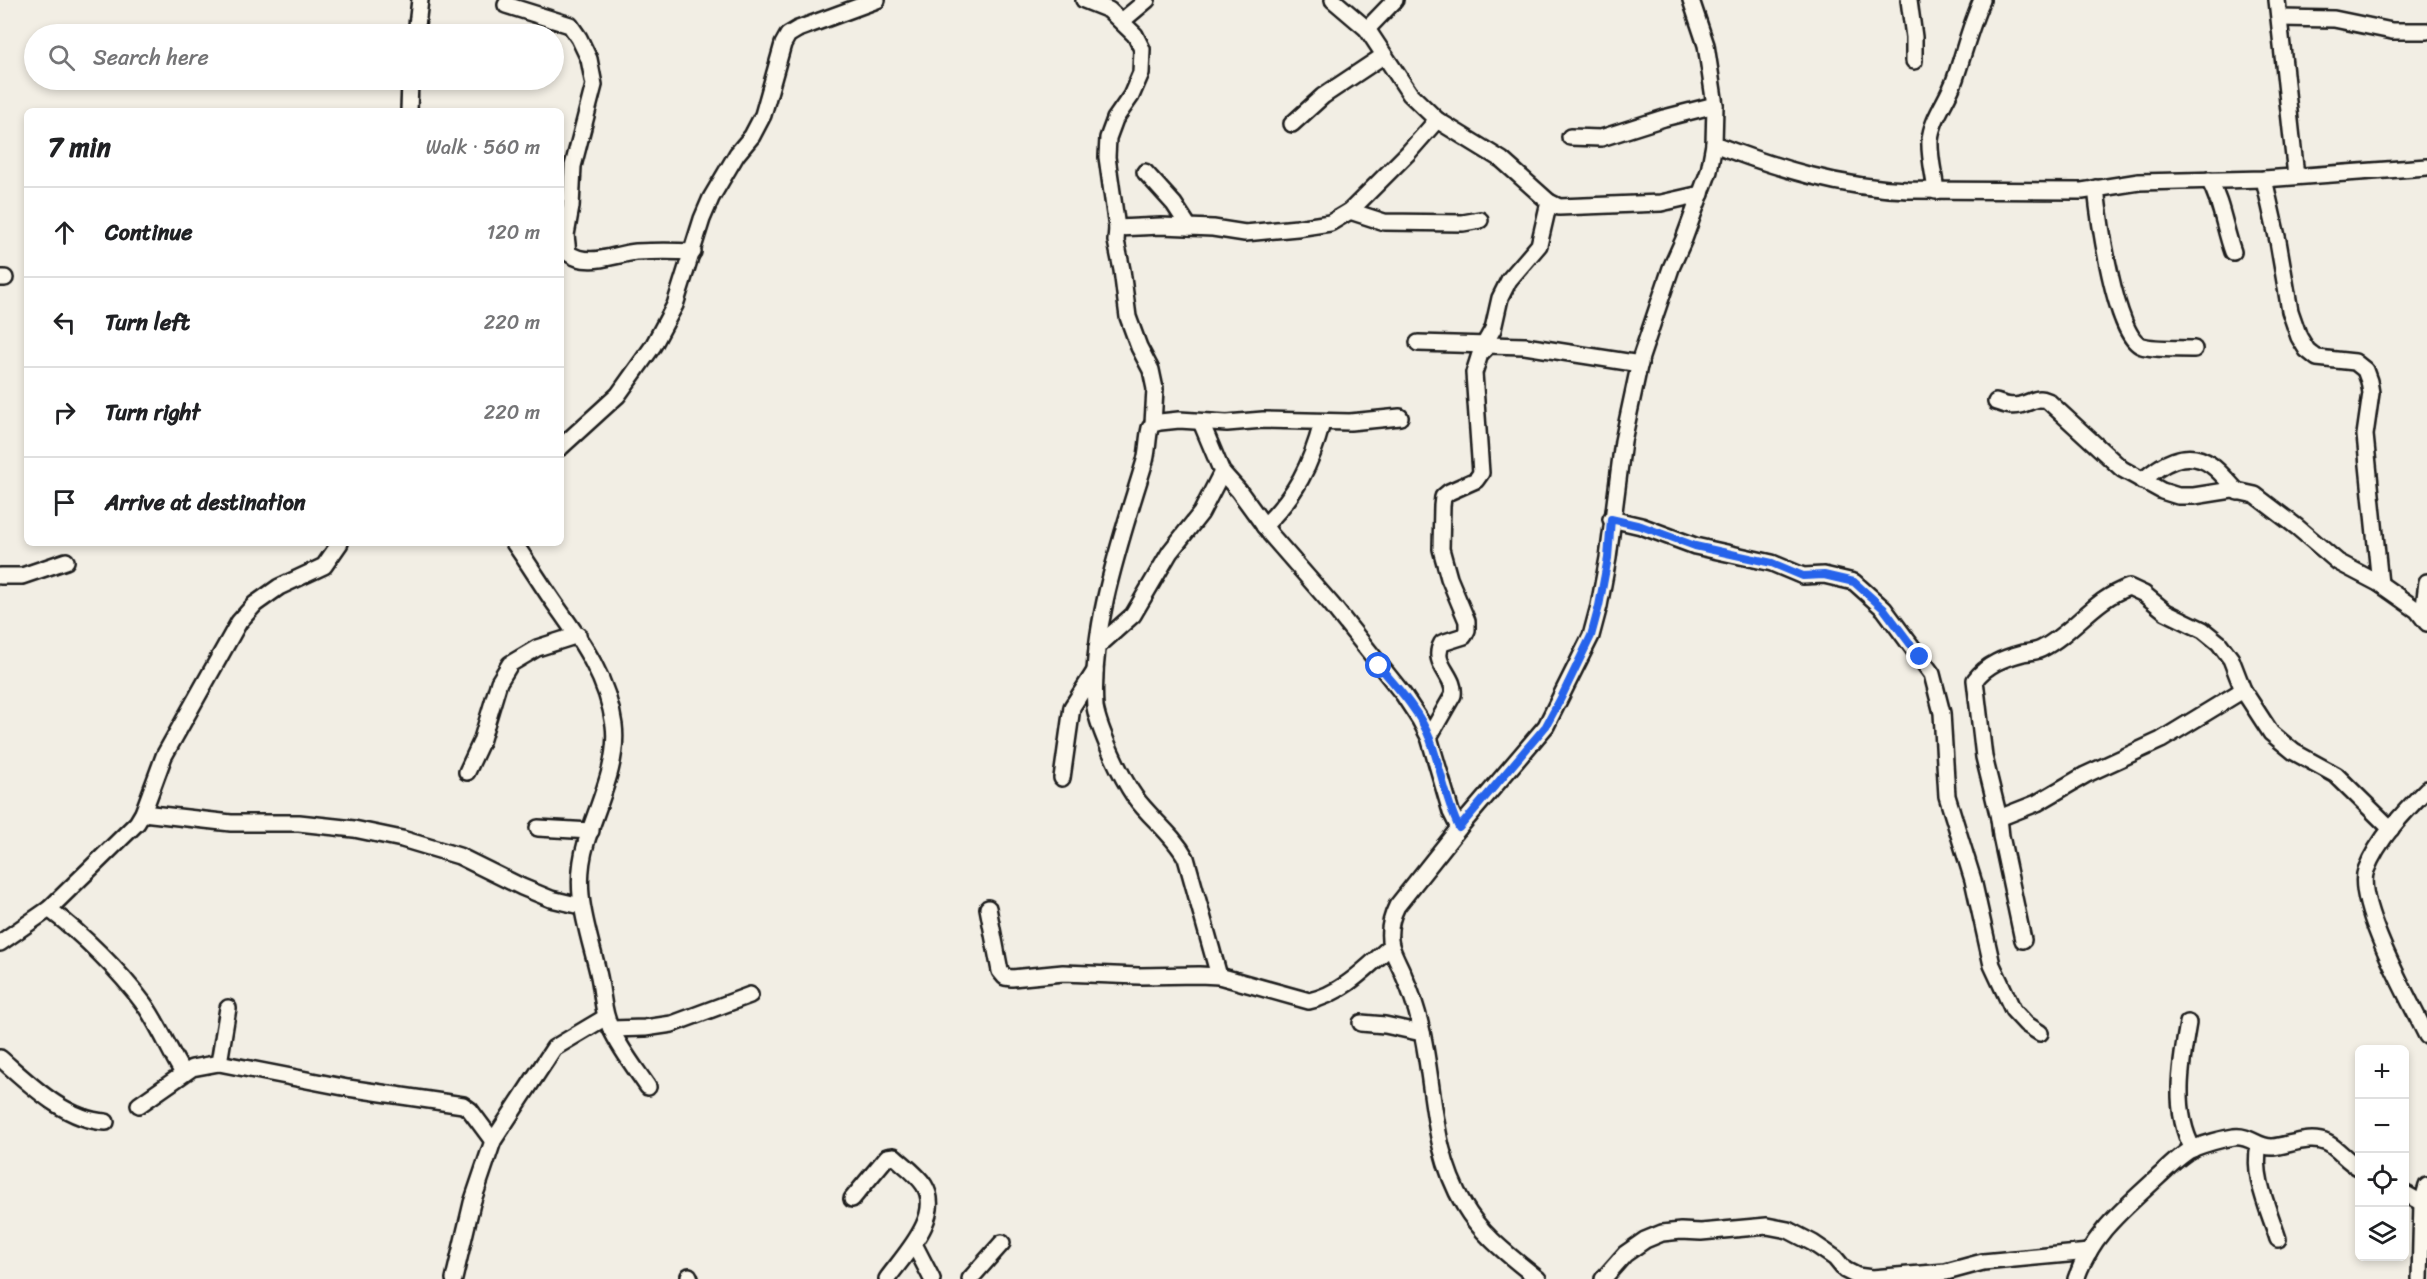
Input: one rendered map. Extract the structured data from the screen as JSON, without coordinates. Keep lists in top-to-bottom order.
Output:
{
  "page": {
    "search": "Search here",
    "heading": ["7 min", "Walk · 560 m"],
    "list": [
      ["Continue", "120 m"],
      ["Turn left", "220 m"],
      ["Turn right", "220 m"],
      "Arrive at destination"
    ],
    "map_buttons": ["+", "−"]
  }
}
